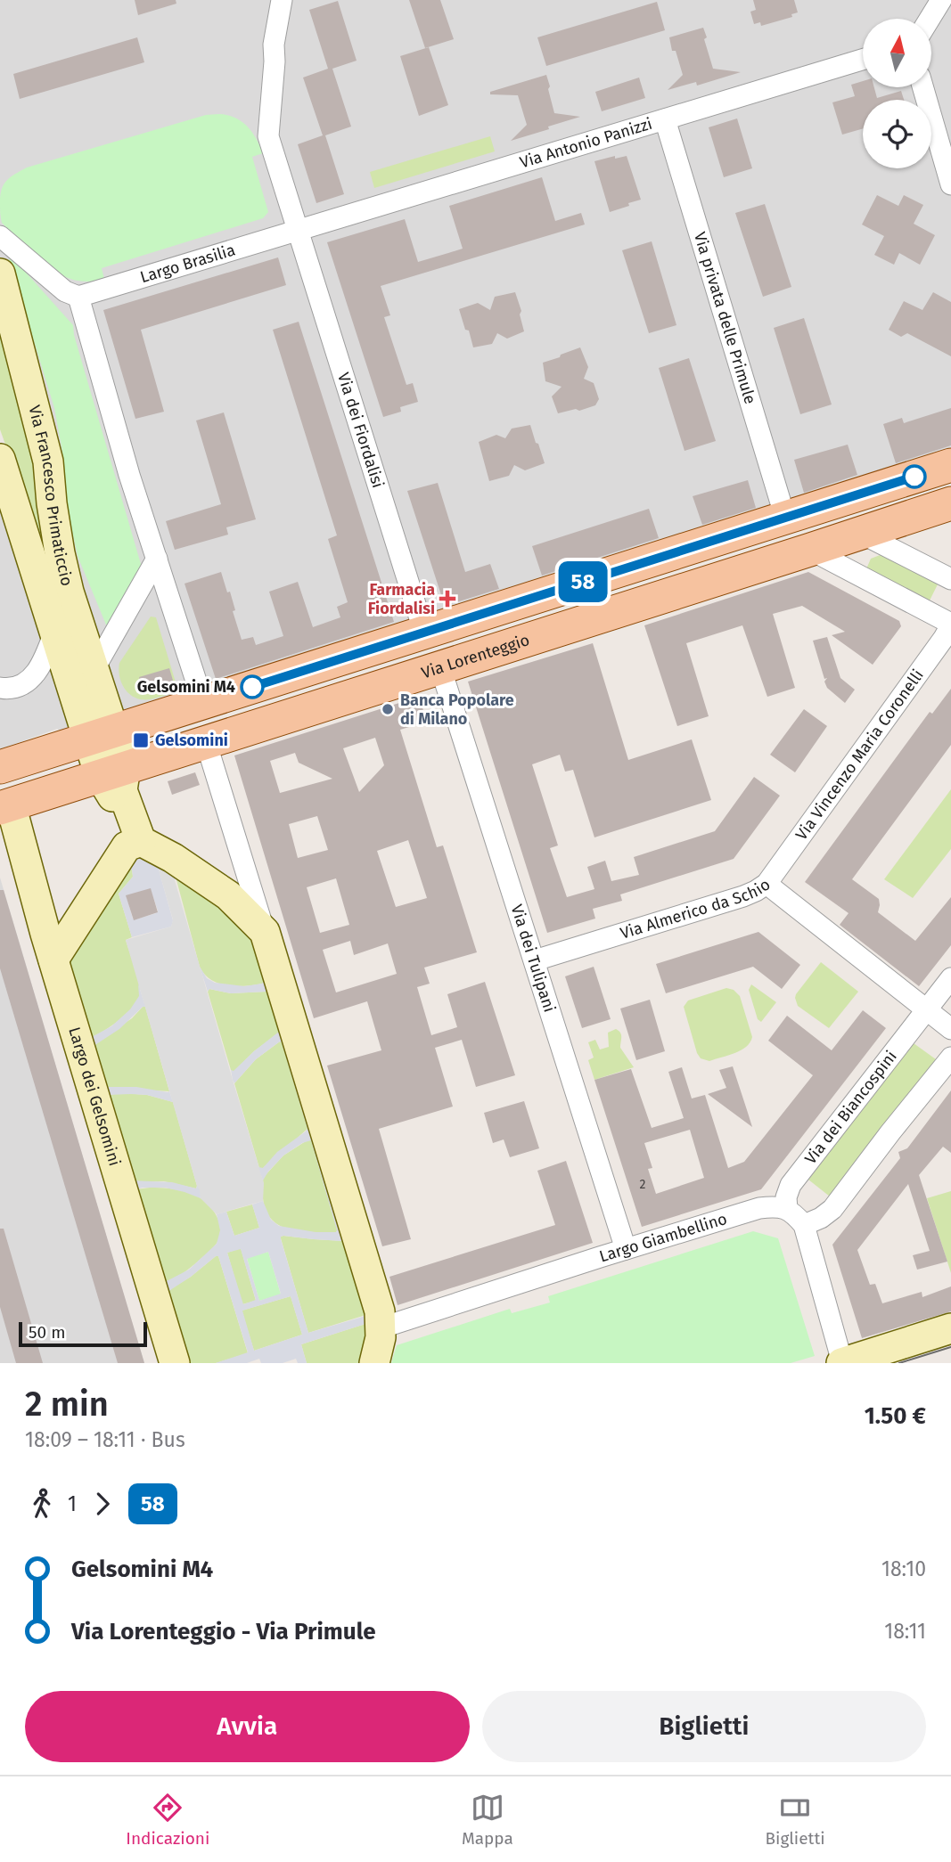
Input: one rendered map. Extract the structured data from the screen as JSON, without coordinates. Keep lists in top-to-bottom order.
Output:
{
  "streets": {
    "main road": ["Via Lorenteggio"],
    "street": [
      "Via Antonio Panizzi",
      "Largo Brasilia",
      "Via privata delle Primule",
      "Via dei Fiordalisi",
      "Via Francesco Primaticcio",
      "Via Vincenzo Maria Coronelli",
      "Via Almerico da Schio",
      "Via dei Tulipani",
      "Largo dei Gelsomini",
      "Via dei Biancospini",
      "Largo Giambellino"
    ]
  },
  "crossings": [
    ["Via Antonio Panizzi", "Largo Brasilia"],
    ["Via Antonio Panizzi", "Via privata delle Primule"],
    ["Via Antonio Panizzi", "Via dei Fiordalisi"],
    ["Largo Brasilia", "Via dei Fiordalisi"],
    ["Via Francesco Primaticcio", "Via Lorenteggio"],
    ["Via Lorenteggio", "Via dei Tulipani"],
    ["Via Lorenteggio", "Largo dei Gelsomini"],
    ["Via Vincenzo Maria Coronelli", "Via Almerico da Schio"],
    ["Via Almerico da Schio", "Via dei Tulipani"],
    ["Via Almerico da Schio", "Via dei Biancospini"],
    ["Via dei Tulipani", "Largo Giambellino"],
    ["Via dei Biancospini", "Largo Giambellino"]
  ],
  "places": {
    "health": ["Farmacia Fiordalisi"],
    "other": ["Gelsomini M4", "Banca Popolare di Milano"],
    "transit": ["Gelsomini"]
  },
  "lines": ["bus line 58"],
  "house_numbers": ["2"],
  "scale_bar": "50 m",
  "north": "top",
  "page": {
    "on_map": "58",
    "scale": "50 m",
    "heading": ["2 min", "18:09 – 18:11 · Bus", "1.50 €"],
    "legs": ["1", "58"],
    "list": [
      {
        "name": "Gelsomini M4",
        "value": "18:10"
      },
      {
        "name": "Via Lorenteggio - Via Primule",
        "value": "18:11"
      }
    ],
    "buttons": ["Avvia", "Biglietti"],
    "tabs": ["Indicazioni", "Mappa", "Biglietti"]
  }
}
